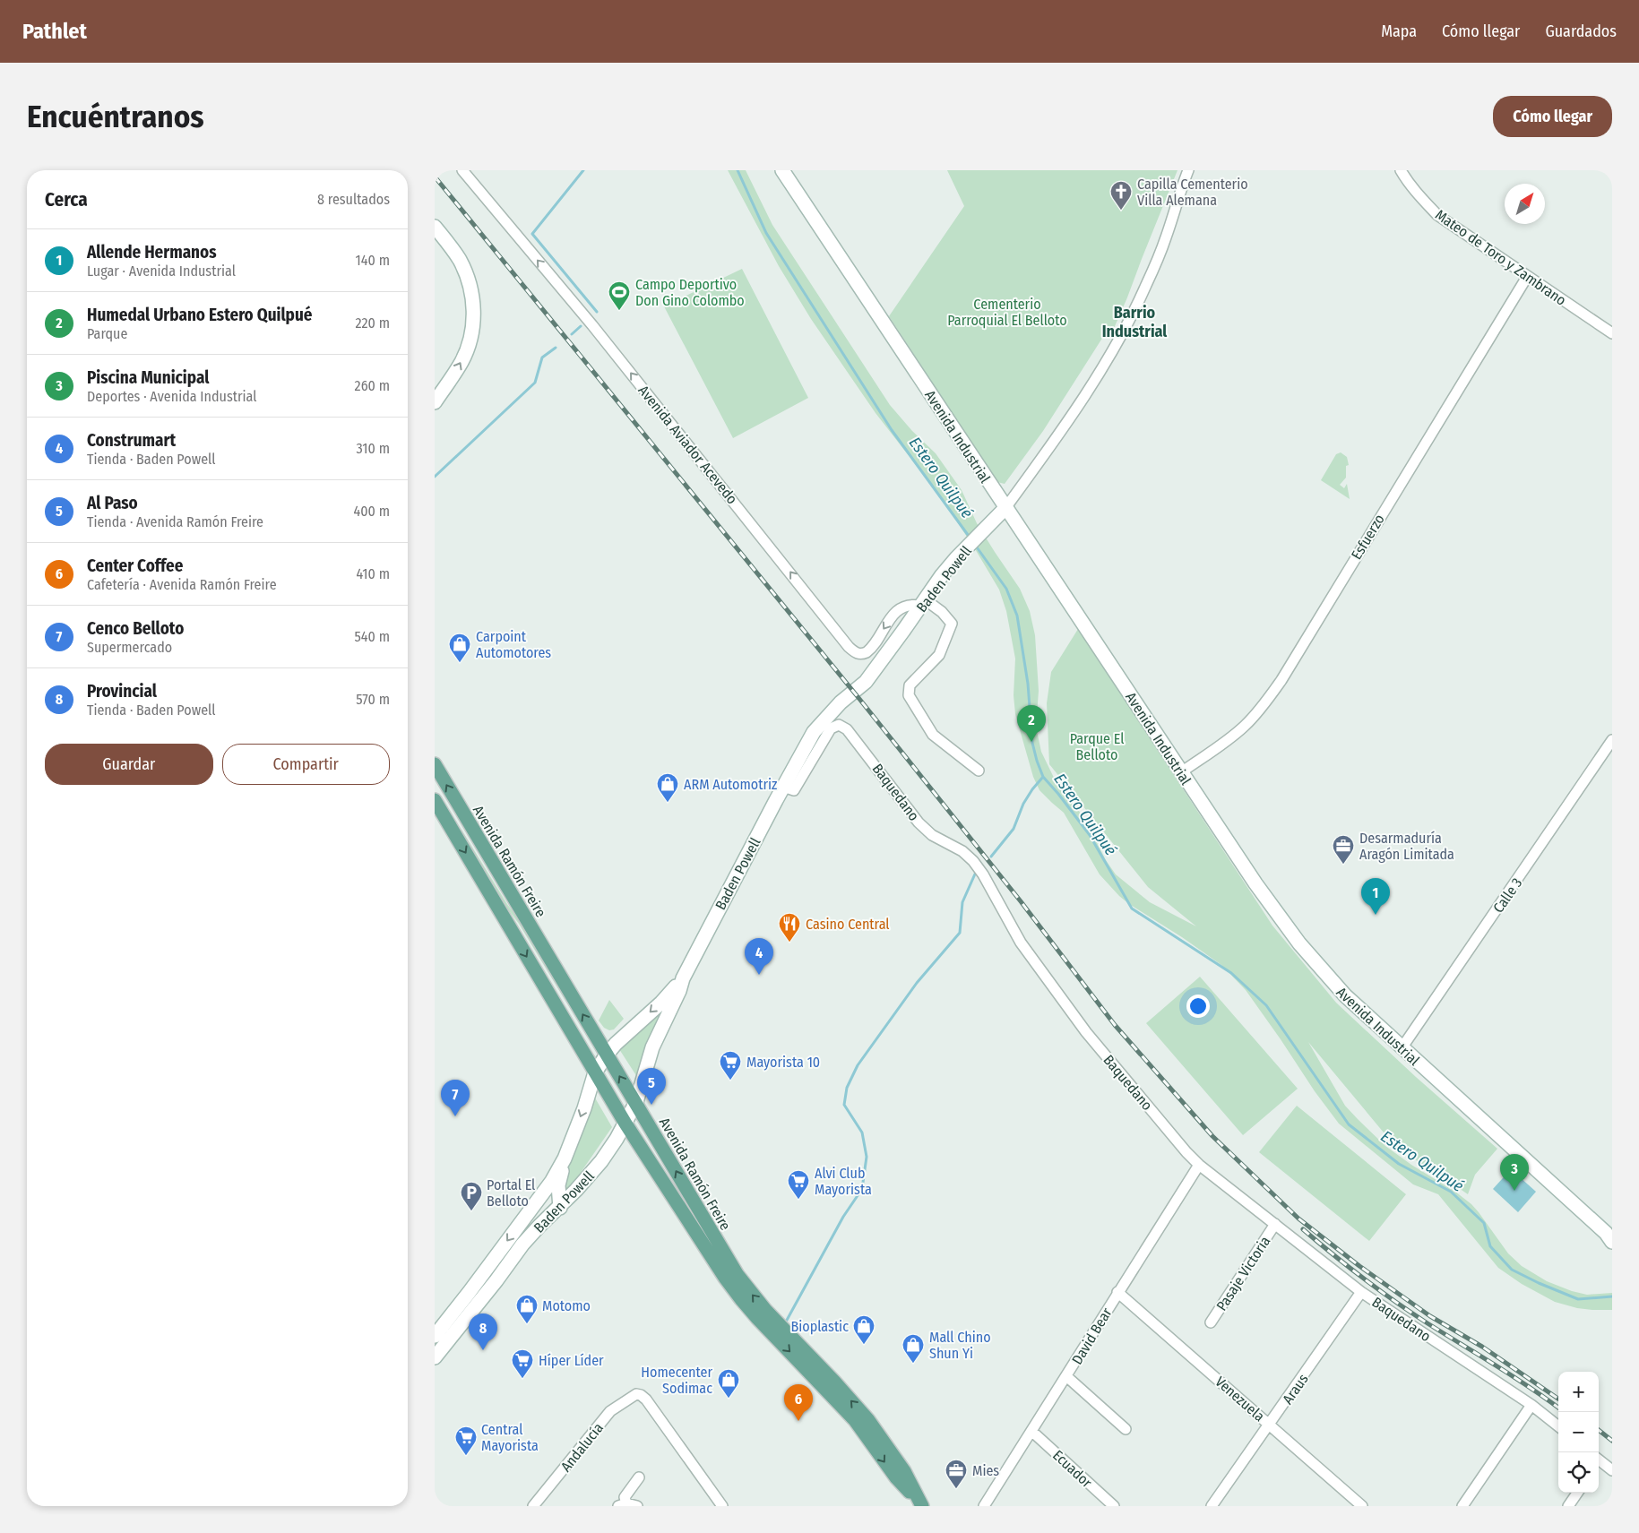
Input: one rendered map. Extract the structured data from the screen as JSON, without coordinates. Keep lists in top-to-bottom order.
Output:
{
  "streets": {
    "main road": ["Avenida Industrial", "Baden Powell", "Avenida Ramón Freire"],
    "street": [
      "Mateo de Toro y Zambrano",
      "Avenida Aviador Acevedo",
      "Esfuerzo",
      "Baquedano",
      "Calle 3",
      "Pasaje Victoria",
      "David Bear",
      "Araus",
      "Venezuela",
      "Andalucía",
      "Ecuador"
    ]
  },
  "crossings": [
    ["Mateo de Toro y Zambrano", "Esfuerzo"],
    ["Avenida Industrial", "Esfuerzo"],
    ["Avenida Industrial", "Baden Powell"],
    ["Avenida Industrial", "Calle 3"],
    ["Avenida Aviador Acevedo", "Baden Powell"],
    ["Baden Powell", "Baquedano"],
    ["Baden Powell", "Avenida Ramón Freire"],
    ["Baquedano", "Pasaje Victoria"],
    ["Baquedano", "David Bear"],
    ["Baquedano", "Araus"],
    ["David Bear", "Venezuela"],
    ["David Bear", "Ecuador"],
    ["Araus", "Venezuela"]
  ],
  "one_way": ["Avenida Aviador Acevedo"],
  "districts": ["Barrio Industrial"],
  "water": ["Estero Quilpué"],
  "parks": ["Cementerio Parroquial El Belloto", "Parque El Belloto"],
  "places": {
    "church": ["Capilla Cementerio Villa Alemana"],
    "sports": ["Campo Deportivo Don Gino Colombo"],
    "shop": [
      "Carpoint Automotores",
      "ARM Automotriz",
      "Motomo",
      "Bioplastic",
      "Mall Chino Shun Yi",
      "Homecenter Sodimac"
    ],
    "office": ["Desarmaduría Aragón Limitada", "Mies"],
    "restaurant": ["Casino Central"],
    "supermarket": [
      "Mayorista 10",
      "Alvi Club Mayorista",
      "Híper Líder",
      "Central Mayorista"
    ],
    "parking": ["Portal El Belloto"]
  },
  "north": "top right",
  "page": {
    "header": "Pathlet",
    "nav": ["Mapa", "Cómo llegar", "Guardados"],
    "buttons": [
      "Cómo llegar",
      ["Guardar", "Compartir"]
    ],
    "title": "Encuéntranos",
    "heading": ["Cerca", "8 resultados"],
    "list": [
      {
        "mark": "1",
        "name": "Allende Hermanos",
        "note": "Lugar · Avenida Industrial",
        "value": "140 m"
      },
      {
        "mark": "2",
        "name": "Humedal Urbano Estero Quilpué",
        "note": "Parque",
        "value": "220 m"
      },
      {
        "mark": "3",
        "name": "Piscina Municipal",
        "note": "Deportes · Avenida Industrial",
        "value": "260 m"
      },
      {
        "mark": "4",
        "name": "Construmart",
        "note": "Tienda · Baden Powell",
        "value": "310 m"
      },
      {
        "mark": "5",
        "name": "Al Paso",
        "note": "Tienda · Avenida Ramón Freire",
        "value": "400 m"
      },
      {
        "mark": "6",
        "name": "Center Coffee",
        "note": "Cafetería · Avenida Ramón Freire",
        "value": "410 m"
      },
      {
        "mark": "7",
        "name": "Cenco Belloto",
        "note": "Supermercado",
        "value": "540 m"
      },
      {
        "mark": "8",
        "name": "Provincial",
        "note": "Tienda · Baden Powell",
        "value": "570 m"
      }
    ],
    "pins": [
      "2",
      "1",
      "4",
      "5",
      "7",
      "3",
      "8",
      "6"
    ],
    "map_buttons": ["+", "−"]
  }
}
